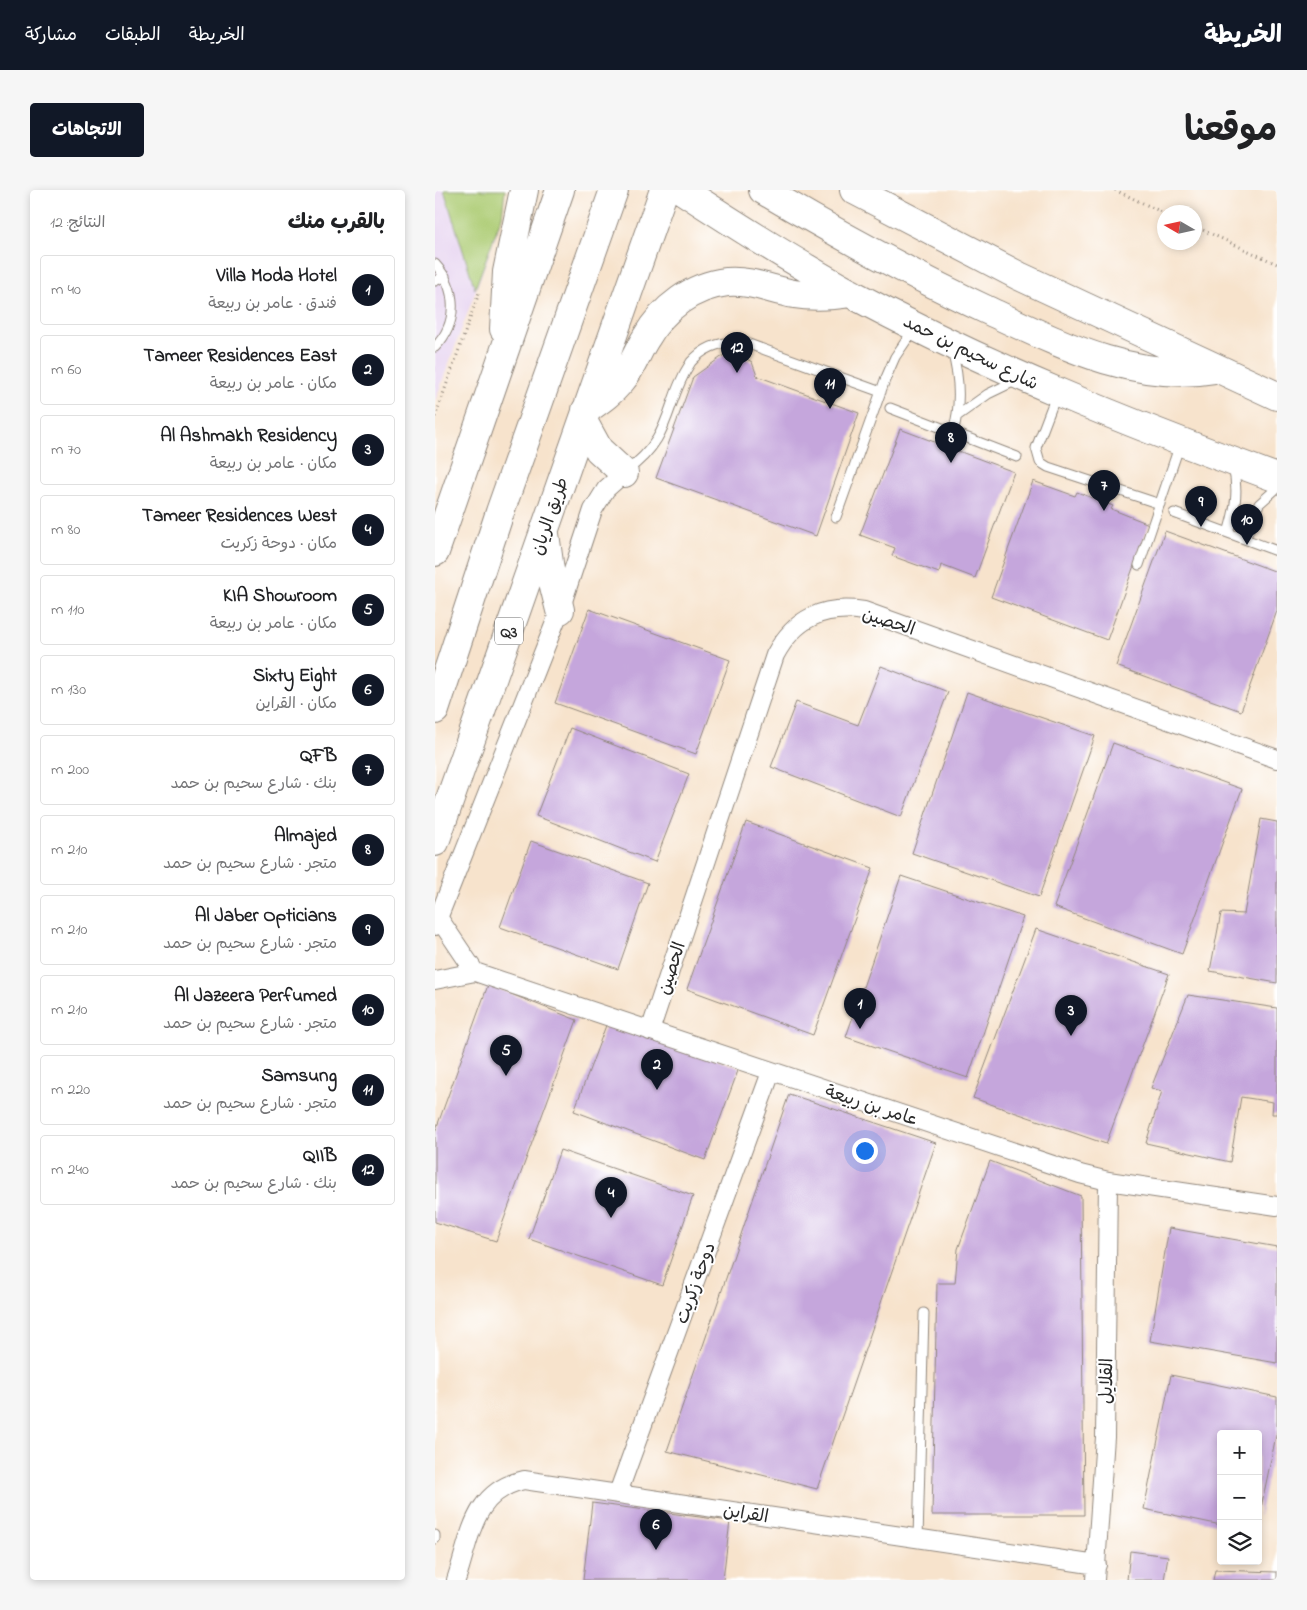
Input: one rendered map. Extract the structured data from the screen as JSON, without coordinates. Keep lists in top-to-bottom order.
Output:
{
  "streets": {
    "highway": ["شارع سحيم بن حمد", "طريق الريان", "Q3"],
    "street": [
      "الحصين",
      "عامر بن ربيعة",
      "دوحة زكريت",
      "القلايل",
      "القراين"
    ]
  },
  "crossings": [
    ["الحصين", "عامر بن ربيعة"],
    ["عامر بن ربيعة", "دوحة زكريت"],
    ["عامر بن ربيعة", "القلايل"],
    ["دوحة زكريت", "القراين"],
    ["القلايل", "القراين"]
  ],
  "north": "left",
  "page": {
    "header": "الخريطة",
    "nav": ["الخريطة", "الطبقات", "مشاركة"],
    "title": "موقعنا",
    "buttons": "الاتجاهات",
    "heading": ["بالقرب منك", "النتائج: 12"],
    "list": [
      {
        "mark": "1",
        "name": "Villa Moda Hotel",
        "note": "فندق · عامر بن ربيعة",
        "value": "40 m"
      },
      {
        "mark": "2",
        "name": "Tameer Residences East",
        "note": "مكان · عامر بن ربيعة",
        "value": "60 m"
      },
      {
        "mark": "3",
        "name": "Al Ashmakh Residency",
        "note": "مكان · عامر بن ربيعة",
        "value": "70 m"
      },
      {
        "mark": "4",
        "name": "Tameer Residences West",
        "note": "مكان · دوحة زكريت",
        "value": "80 m"
      },
      {
        "mark": "5",
        "name": "KIA Showroom",
        "note": "مكان · عامر بن ربيعة",
        "value": "110 m"
      },
      {
        "mark": "6",
        "name": "Sixty Eight",
        "note": "مكان · القراين",
        "value": "130 m"
      },
      {
        "mark": "7",
        "name": "QFB",
        "note": "بنك · شارع سحيم بن حمد",
        "value": "200 m"
      },
      {
        "mark": "8",
        "name": "Almajed",
        "note": "متجر · شارع سحيم بن حمد",
        "value": "210 m"
      },
      {
        "mark": "9",
        "name": "Al Jaber Opticians",
        "note": "متجر · شارع سحيم بن حمد",
        "value": "210 m"
      },
      {
        "mark": "10",
        "name": "Al Jazeera Perfumed",
        "note": "متجر · شارع سحيم بن حمد",
        "value": "210 m"
      },
      {
        "mark": "11",
        "name": "Samsung",
        "note": "متجر · شارع سحيم بن حمد",
        "value": "220 m"
      },
      {
        "mark": "12",
        "name": "QIIB",
        "note": "بنك · شارع سحيم بن حمد",
        "value": "240 m"
      }
    ],
    "pins": [
      "12",
      "11",
      "8",
      "7",
      "9",
      "10",
      "1",
      "3",
      "5",
      "2",
      "4",
      "6"
    ],
    "map_buttons": ["+", "−"]
  }
}
